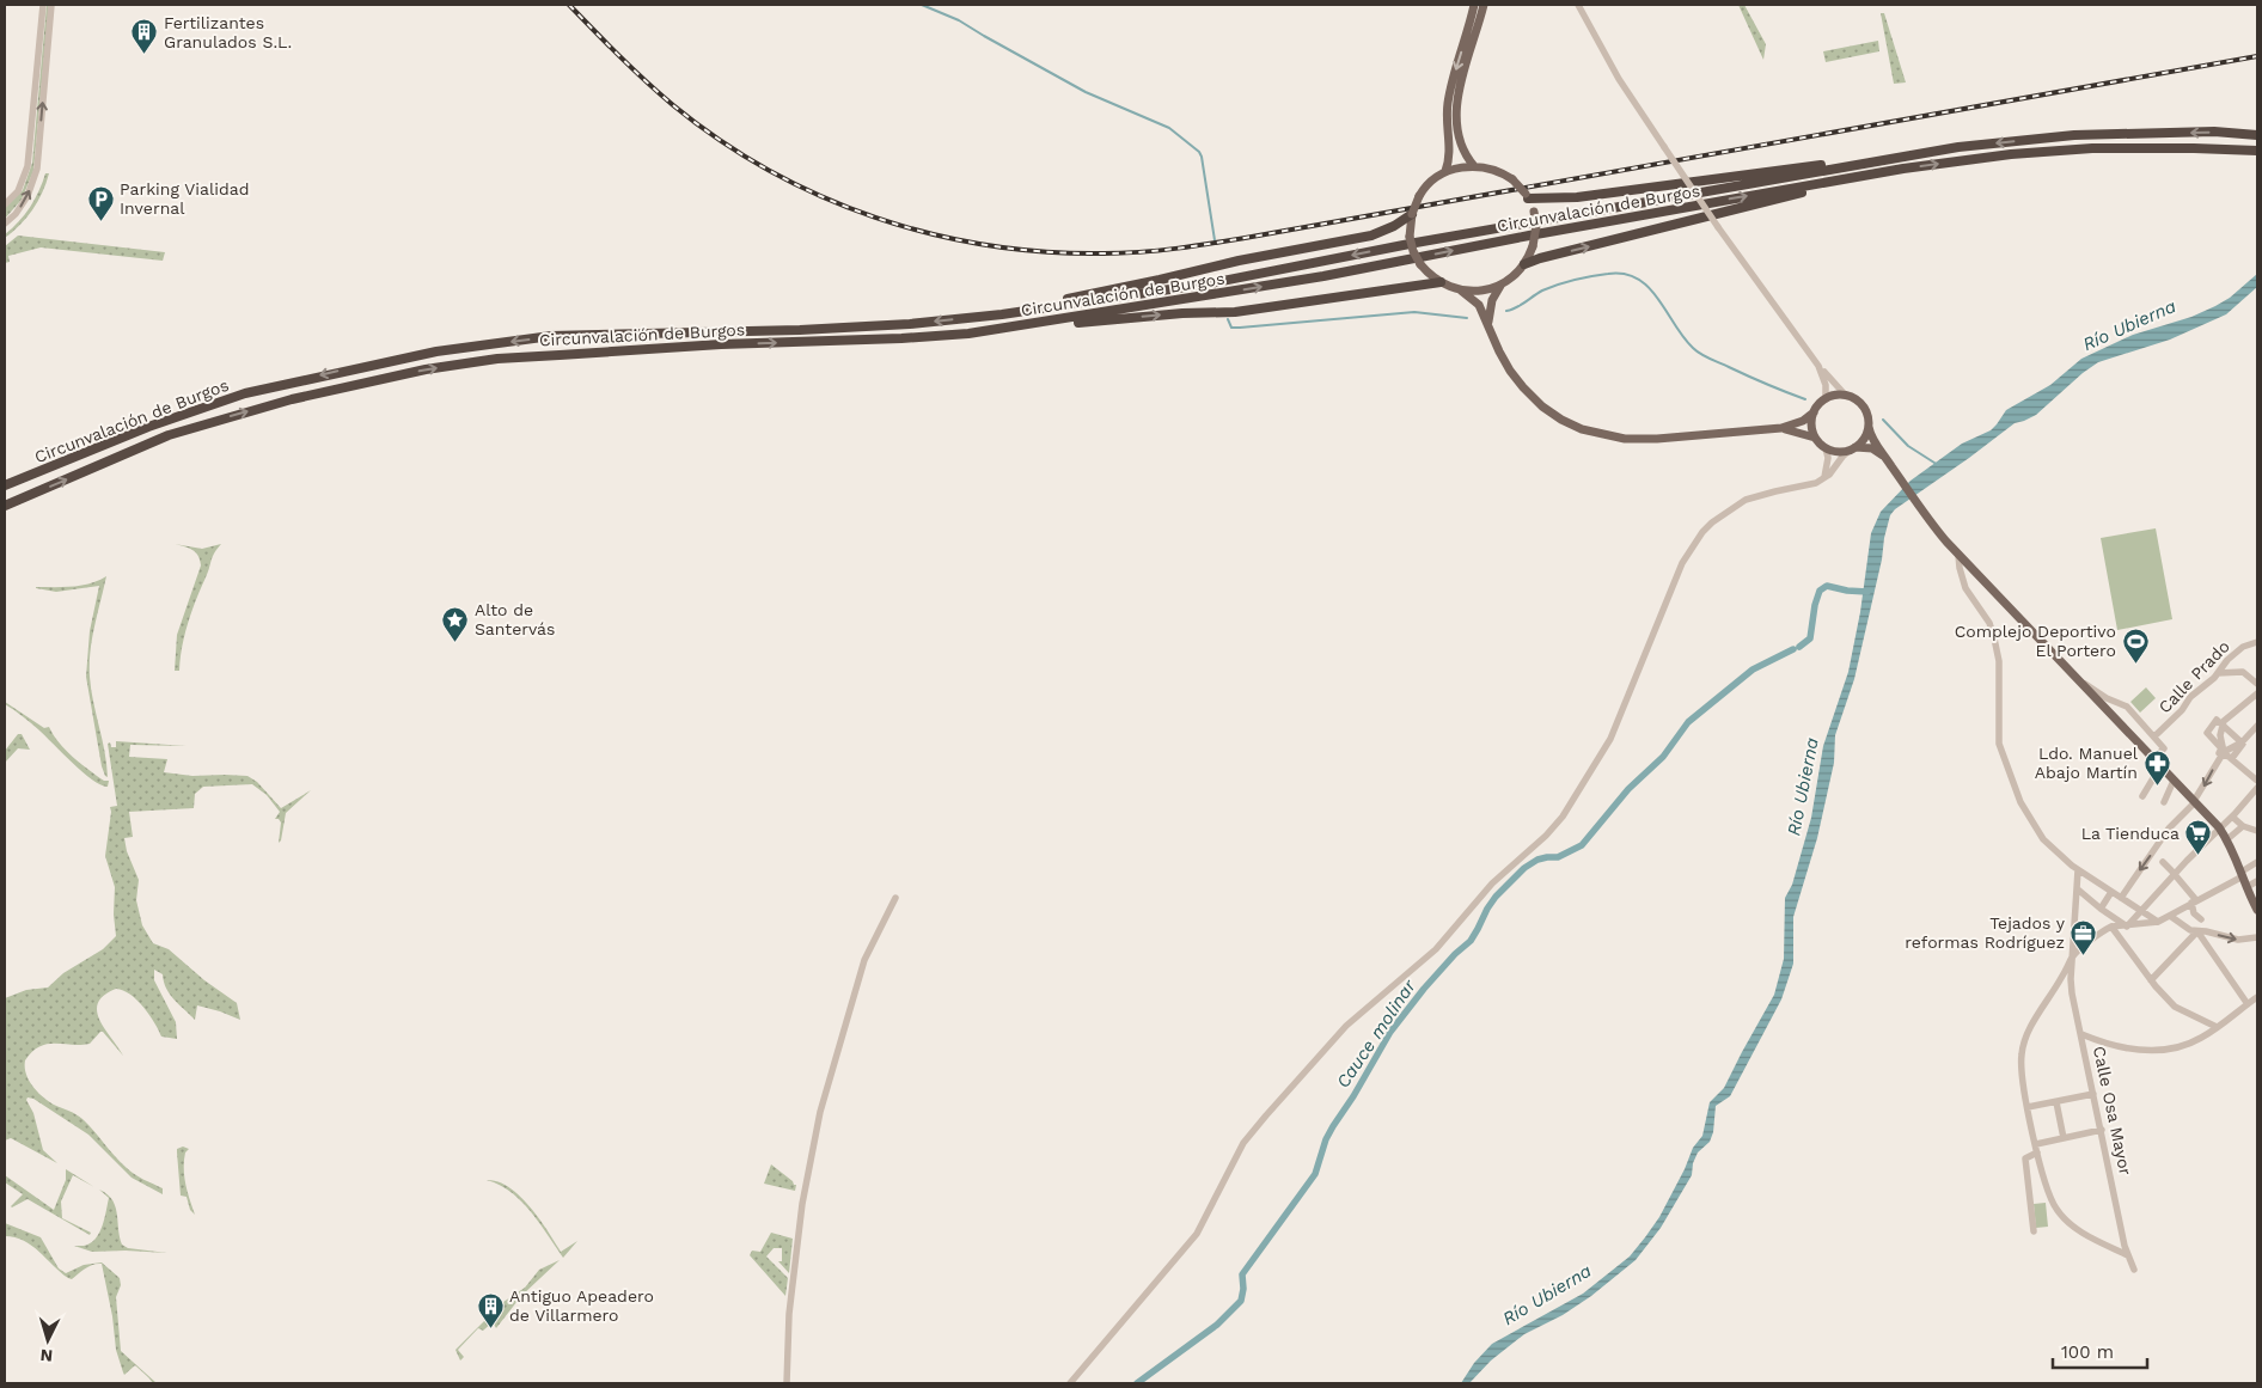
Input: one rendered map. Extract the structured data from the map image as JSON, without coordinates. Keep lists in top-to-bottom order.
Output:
{
  "streets": {
    "highway": ["Circunvalación de Burgos"],
    "street": ["Calle Prado", "Calle Osa Mayor"]
  },
  "water": ["Río Ubierna", "Cauce molinar"],
  "places": {
    "building": ["Fertilizantes Granulados S.L.", "Antiguo Apeadero de Villarmero"],
    "parking": ["Parking Vialidad Invernal"],
    "place": ["Alto de Santervás"],
    "sports": ["Complejo Deportivo El Portero"],
    "pharmacy": ["Ldo. Manuel Abajo Martín"],
    "supermarket": ["La Tienduca"],
    "office": ["Tejados y reformas Rodríguez"]
  },
  "scale_bar": "100 m",
  "north": "bottom"
}
